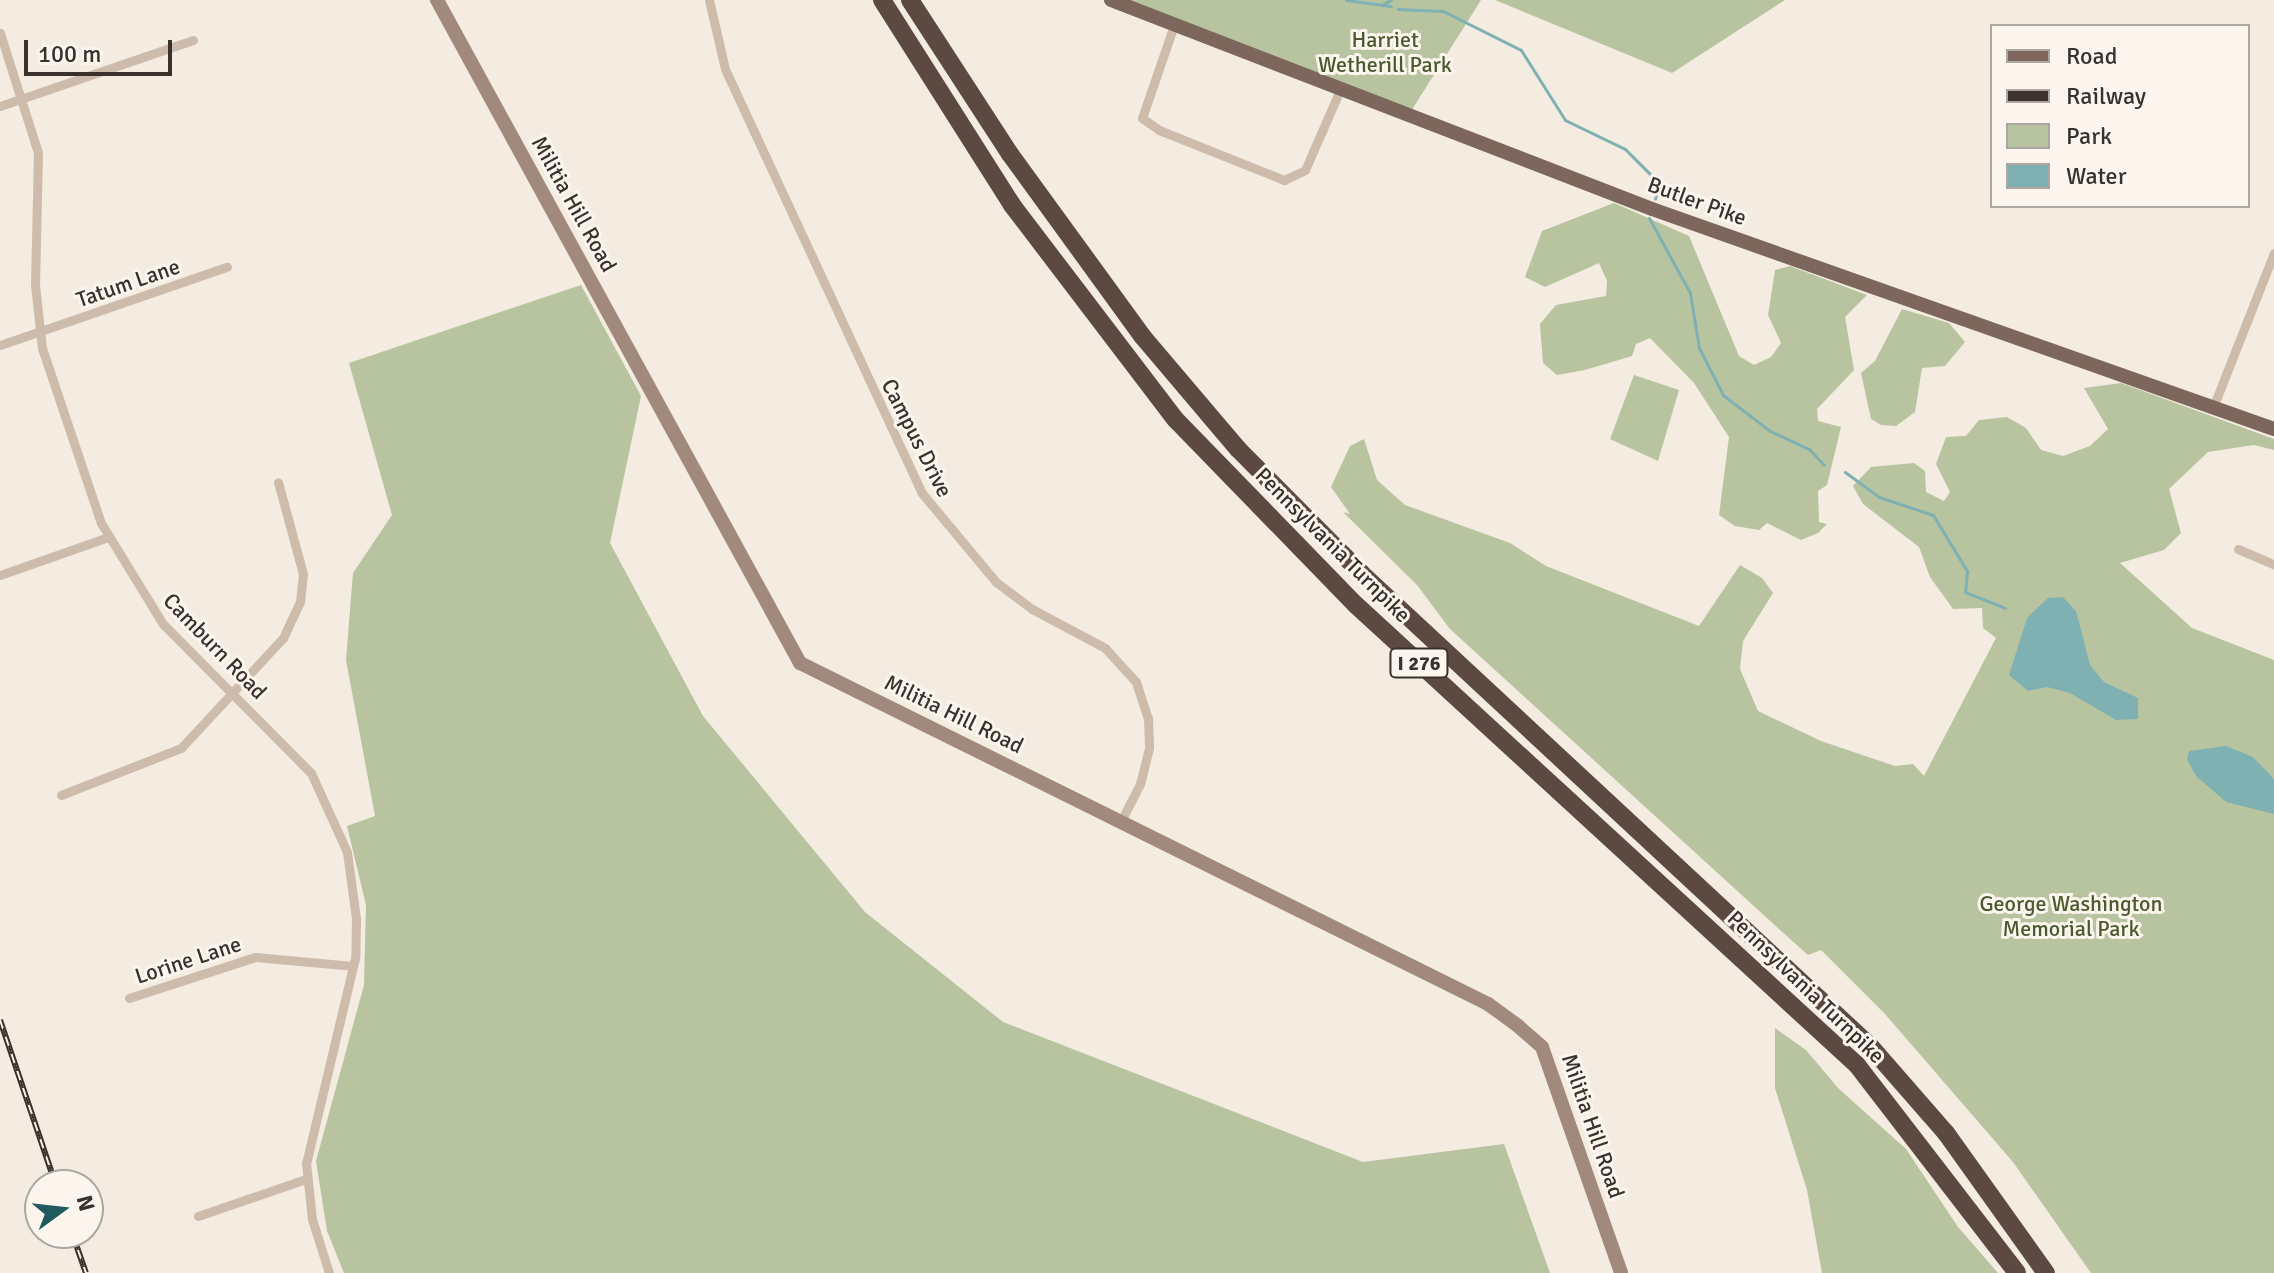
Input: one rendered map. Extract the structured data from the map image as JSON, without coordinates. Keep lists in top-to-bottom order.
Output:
{
  "streets": {
    "highway": ["Pennsylvania Turnpike", "I 276"],
    "main road": ["Butler Pike"],
    "street": [
      "Militia Hill Road",
      "Tatum Lane",
      "Campus Drive",
      "Camburn Road",
      "Lorine Lane"
    ]
  },
  "crossings": [
    ["Militia Hill Road", "Campus Drive"],
    ["Tatum Lane", "Camburn Road"],
    ["Camburn Road", "Lorine Lane"]
  ],
  "parks": ["Harriet Wetherill Park", "George Washington Memorial Park"],
  "legend": [
    "Road",
    "Railway",
    "Park",
    "Water"
  ],
  "scale_bar": "100 m",
  "north": "right"
}
